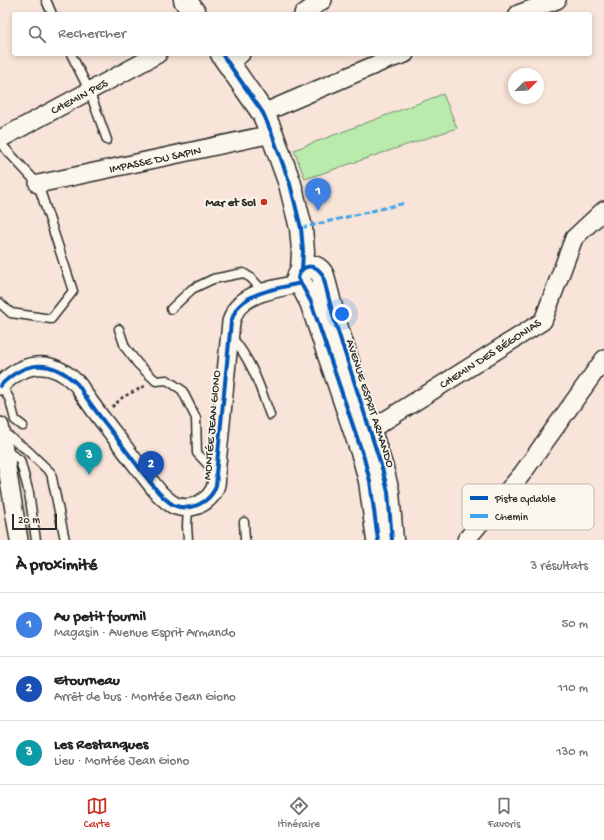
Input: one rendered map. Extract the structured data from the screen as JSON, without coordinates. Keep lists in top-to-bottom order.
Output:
{
  "streets": {
    "street": [
      "CHEMIN PES",
      "IMPASSE DU SAPIN",
      "CHEMIN DES BÉGONIAS",
      "AVENUE ESPRIT ARMANDO",
      "MONTÉE JEAN GIONO"
    ]
  },
  "crossings": [
    ["CHEMIN DES BÉGONIAS", "AVENUE ESPRIT ARMANDO"],
    ["AVENUE ESPRIT ARMANDO", "MONTÉE JEAN GIONO"]
  ],
  "places": ["Mar et Sol"],
  "legend": ["Piste cyclable", "Chemin"],
  "scale_bar": "20 m",
  "north": "top right",
  "page": {
    "search": "Rechercher",
    "pins": ["1", "3", "2"],
    "scale": "20 m",
    "heading": ["À proximité", "3 résultats"],
    "list": [
      {
        "mark": "1",
        "name": "Au petit fournil",
        "note": "Magasin · Avenue Esprit Armando",
        "value": "50 m"
      },
      {
        "mark": "2",
        "name": "Etourneau",
        "note": "Arrêt de bus · Montée Jean Giono",
        "value": "110 m"
      },
      {
        "mark": "3",
        "name": "Les Restanques",
        "note": "Lieu · Montée Jean Giono",
        "value": "130 m"
      }
    ],
    "nav": ["Carte", "Itinéraire", "Favoris"]
  }
}
